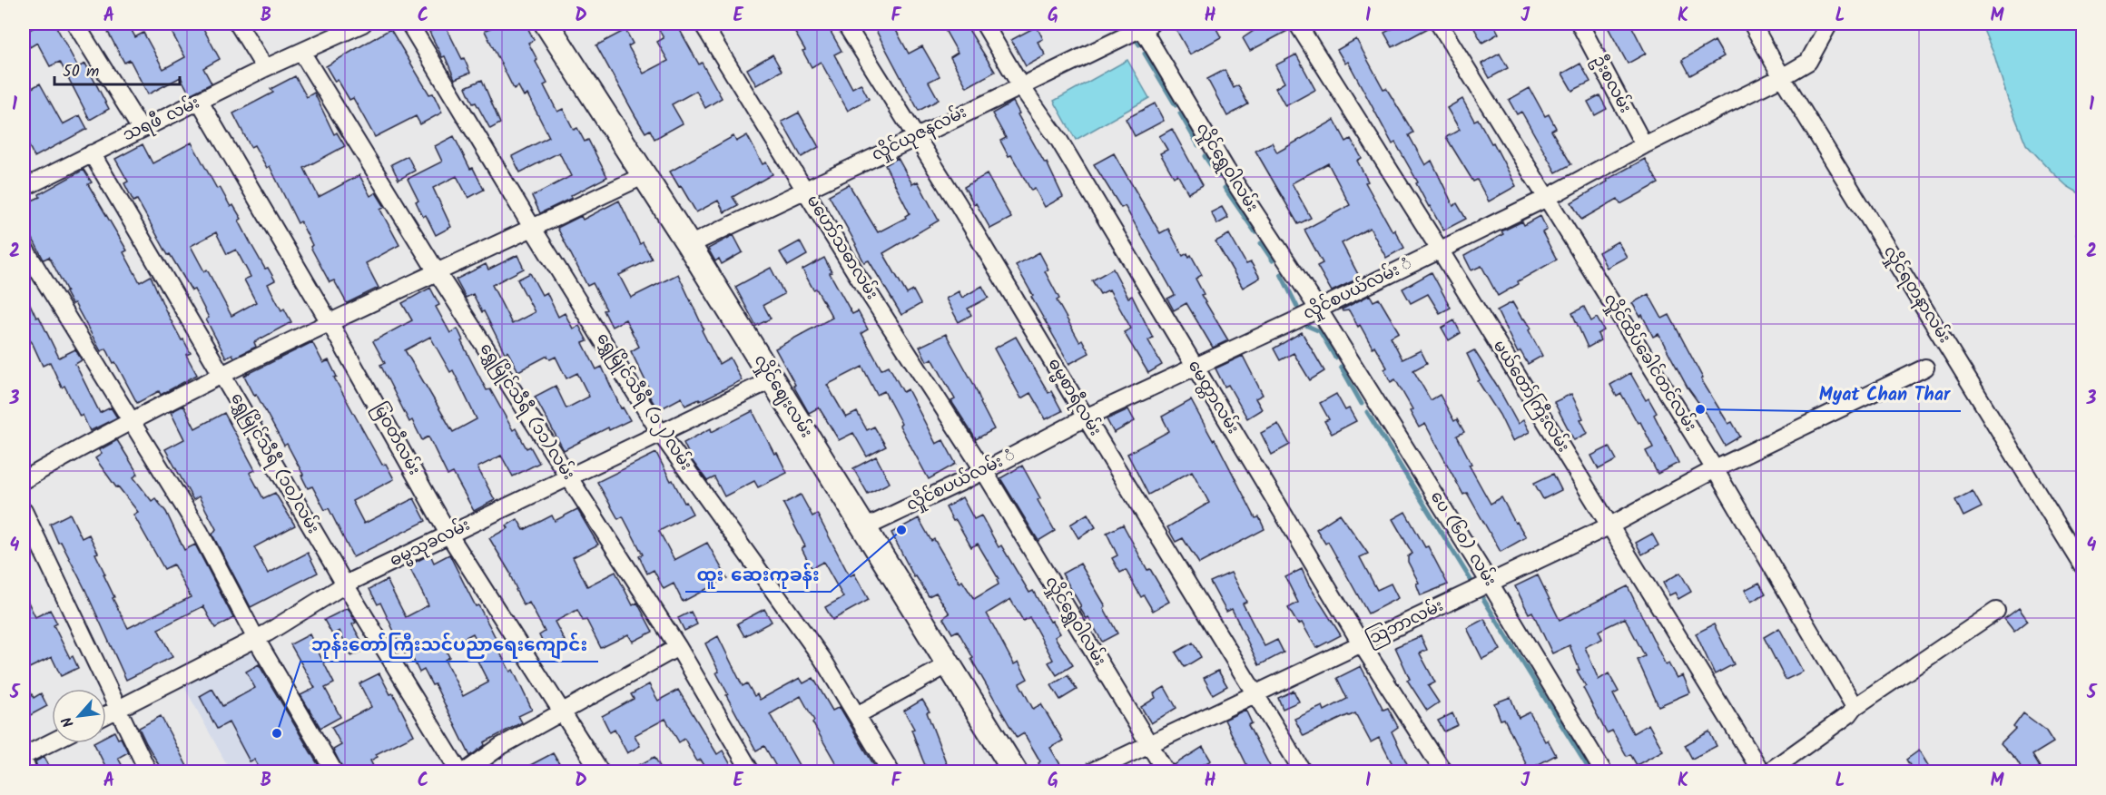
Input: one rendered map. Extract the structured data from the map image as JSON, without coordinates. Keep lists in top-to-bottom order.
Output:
{
  "streets": {
    "street": [
      "ဦးစလမ်း",
      "သရဖီ လမ်း",
      "လှိုင်ယုဇနလမ်း",
      "လှိုင်ရွှေဝါလမ်း",
      "မဟော်သဓာလမ်း",
      "လှိုင်စပယ်လမ်း ံ",
      "လှိုင်ရတနာလမ်း",
      "လှိုင်ထိပ်ခေါင်တင်လမ်း",
      "လှိုင်ဈေးလမ်း",
      "မယ်တော်ကြီးလမ်း",
      "ဓမ္မစာရီလမ်း",
      "မေတ္တာလမ်း",
      "ရွှေမြိုင်သီရီ (၁၂)လမ်း",
      "ရွှေမြိုင်သီရီ (၁၁)လမ်း",
      "မြဝတီလမ်း",
      "ရွှေမြိုင်သီရီ (၁၀)လမ်း",
      "ပေ (၆၀) လမ်း",
      "ဓမ္မသုခလမ်း",
      "သြဘာလမ်း"
    ]
  },
  "crossings": [
    ["ဦးစလမ်း", "လှိုင်စပယ်လမ်း ံ"],
    ["သရဖီ လမ်း", "ရွှေမြိုင်သီရီ (၁၁)လမ်း"],
    ["သရဖီ လမ်း", "မြဝတီလမ်း"],
    ["သရဖီ လမ်း", "ရွှေမြိုင်သီရီ (၁၀)လမ်း"],
    ["လှိုင်ယုဇနလမ်း", "လှိုင်ရွှေဝါလမ်း"],
    ["လှိုင်ယုဇနလမ်း", "မဟော်သဓာလမ်း"],
    ["လှိုင်ယုဇနလမ်း", "လှိုင်ဈေးလမ်း"],
    ["လှိုင်ယုဇနလမ်း", "ဓမ္မစာရီလမ်း"],
    ["လှိုင်ယုဇနလမ်း", "မေတ္တာလမ်း"],
    ["လှိုင်ရွှေဝါလမ်း", "မဟော်သဓာလမ်း"],
    ["လှိုင်ရွှေဝါလမ်း", "လှိုင်စပယ်လမ်း ံ"],
    ["လှိုင်ရွှေဝါလမ်း", "ပေ (၆၀) လမ်း"],
    ["လှိုင်ရွှေဝါလမ်း", "သြဘာလမ်း"],
    ["မဟော်သဓာလမ်း", "လှိုင်စပယ်လမ်း ံ"],
    ["လှိုင်စပယ်လမ်း ံ", "လှိုင်ရတနာလမ်း"],
    ["လှိုင်စပယ်လမ်း ံ", "လှိုင်ထိပ်ခေါင်တင်လမ်း"],
    ["လှိုင်စပယ်လမ်း ံ", "လှိုင်ဈေးလမ်း"],
    ["လှိုင်စပယ်လမ်း ံ", "မယ်တော်ကြီးလမ်း"],
    ["လှိုင်စပယ်လမ်း ံ", "ဓမ္မစာရီလမ်း"],
    ["လှိုင်စပယ်လမ်း ံ", "မေတ္တာလမ်း"],
    ["လှိုင်စပယ်လမ်း ံ", "ပေ (၆၀) လမ်း"],
    ["လှိုင်ထိပ်ခေါင်တင်လမ်း", "သြဘာလမ်း"],
    ["လှိုင်ဈေးလမ်း", "ဓမ္မသုခလမ်း"],
    ["မယ်တော်ကြီးလမ်း", "သြဘာလမ်း"],
    ["ဓမ္မစာရီလမ်း", "သြဘာလမ်း"],
    ["မေတ္တာလမ်း", "သြဘာလမ်း"],
    ["ရွှေမြိုင်သီရီ (၁၂)လမ်း", "ဓမ္မသုခလမ်း"],
    ["ရွှေမြိုင်သီရီ (၁၁)လမ်း", "ဓမ္မသုခလမ်း"],
    ["မြဝတီလမ်း", "ဓမ္မသုခလမ်း"],
    ["ရွှေမြိုင်သီရီ (၁၀)လမ်း", "ဓမ္မသုခလမ်း"],
    ["ပေ (၆၀) လမ်း", "သြဘာလမ်း"]
  ],
  "places": ["Myat Chan Thar", "ထူး ဆေးကုခန်း", "ဘုန်းတော်ကြီးသင်ပညာရေးကျောင်း"],
  "scale_bar": "50 m",
  "north": "bottom left",
  "grid": {
    "columns": [
      "A",
      "B",
      "C",
      "D",
      "E",
      "F",
      "G",
      "H",
      "I",
      "J",
      "K",
      "L",
      "M"
    ],
    "rows": [
      "1",
      "2",
      "3",
      "4",
      "5"
    ]
  }
}
